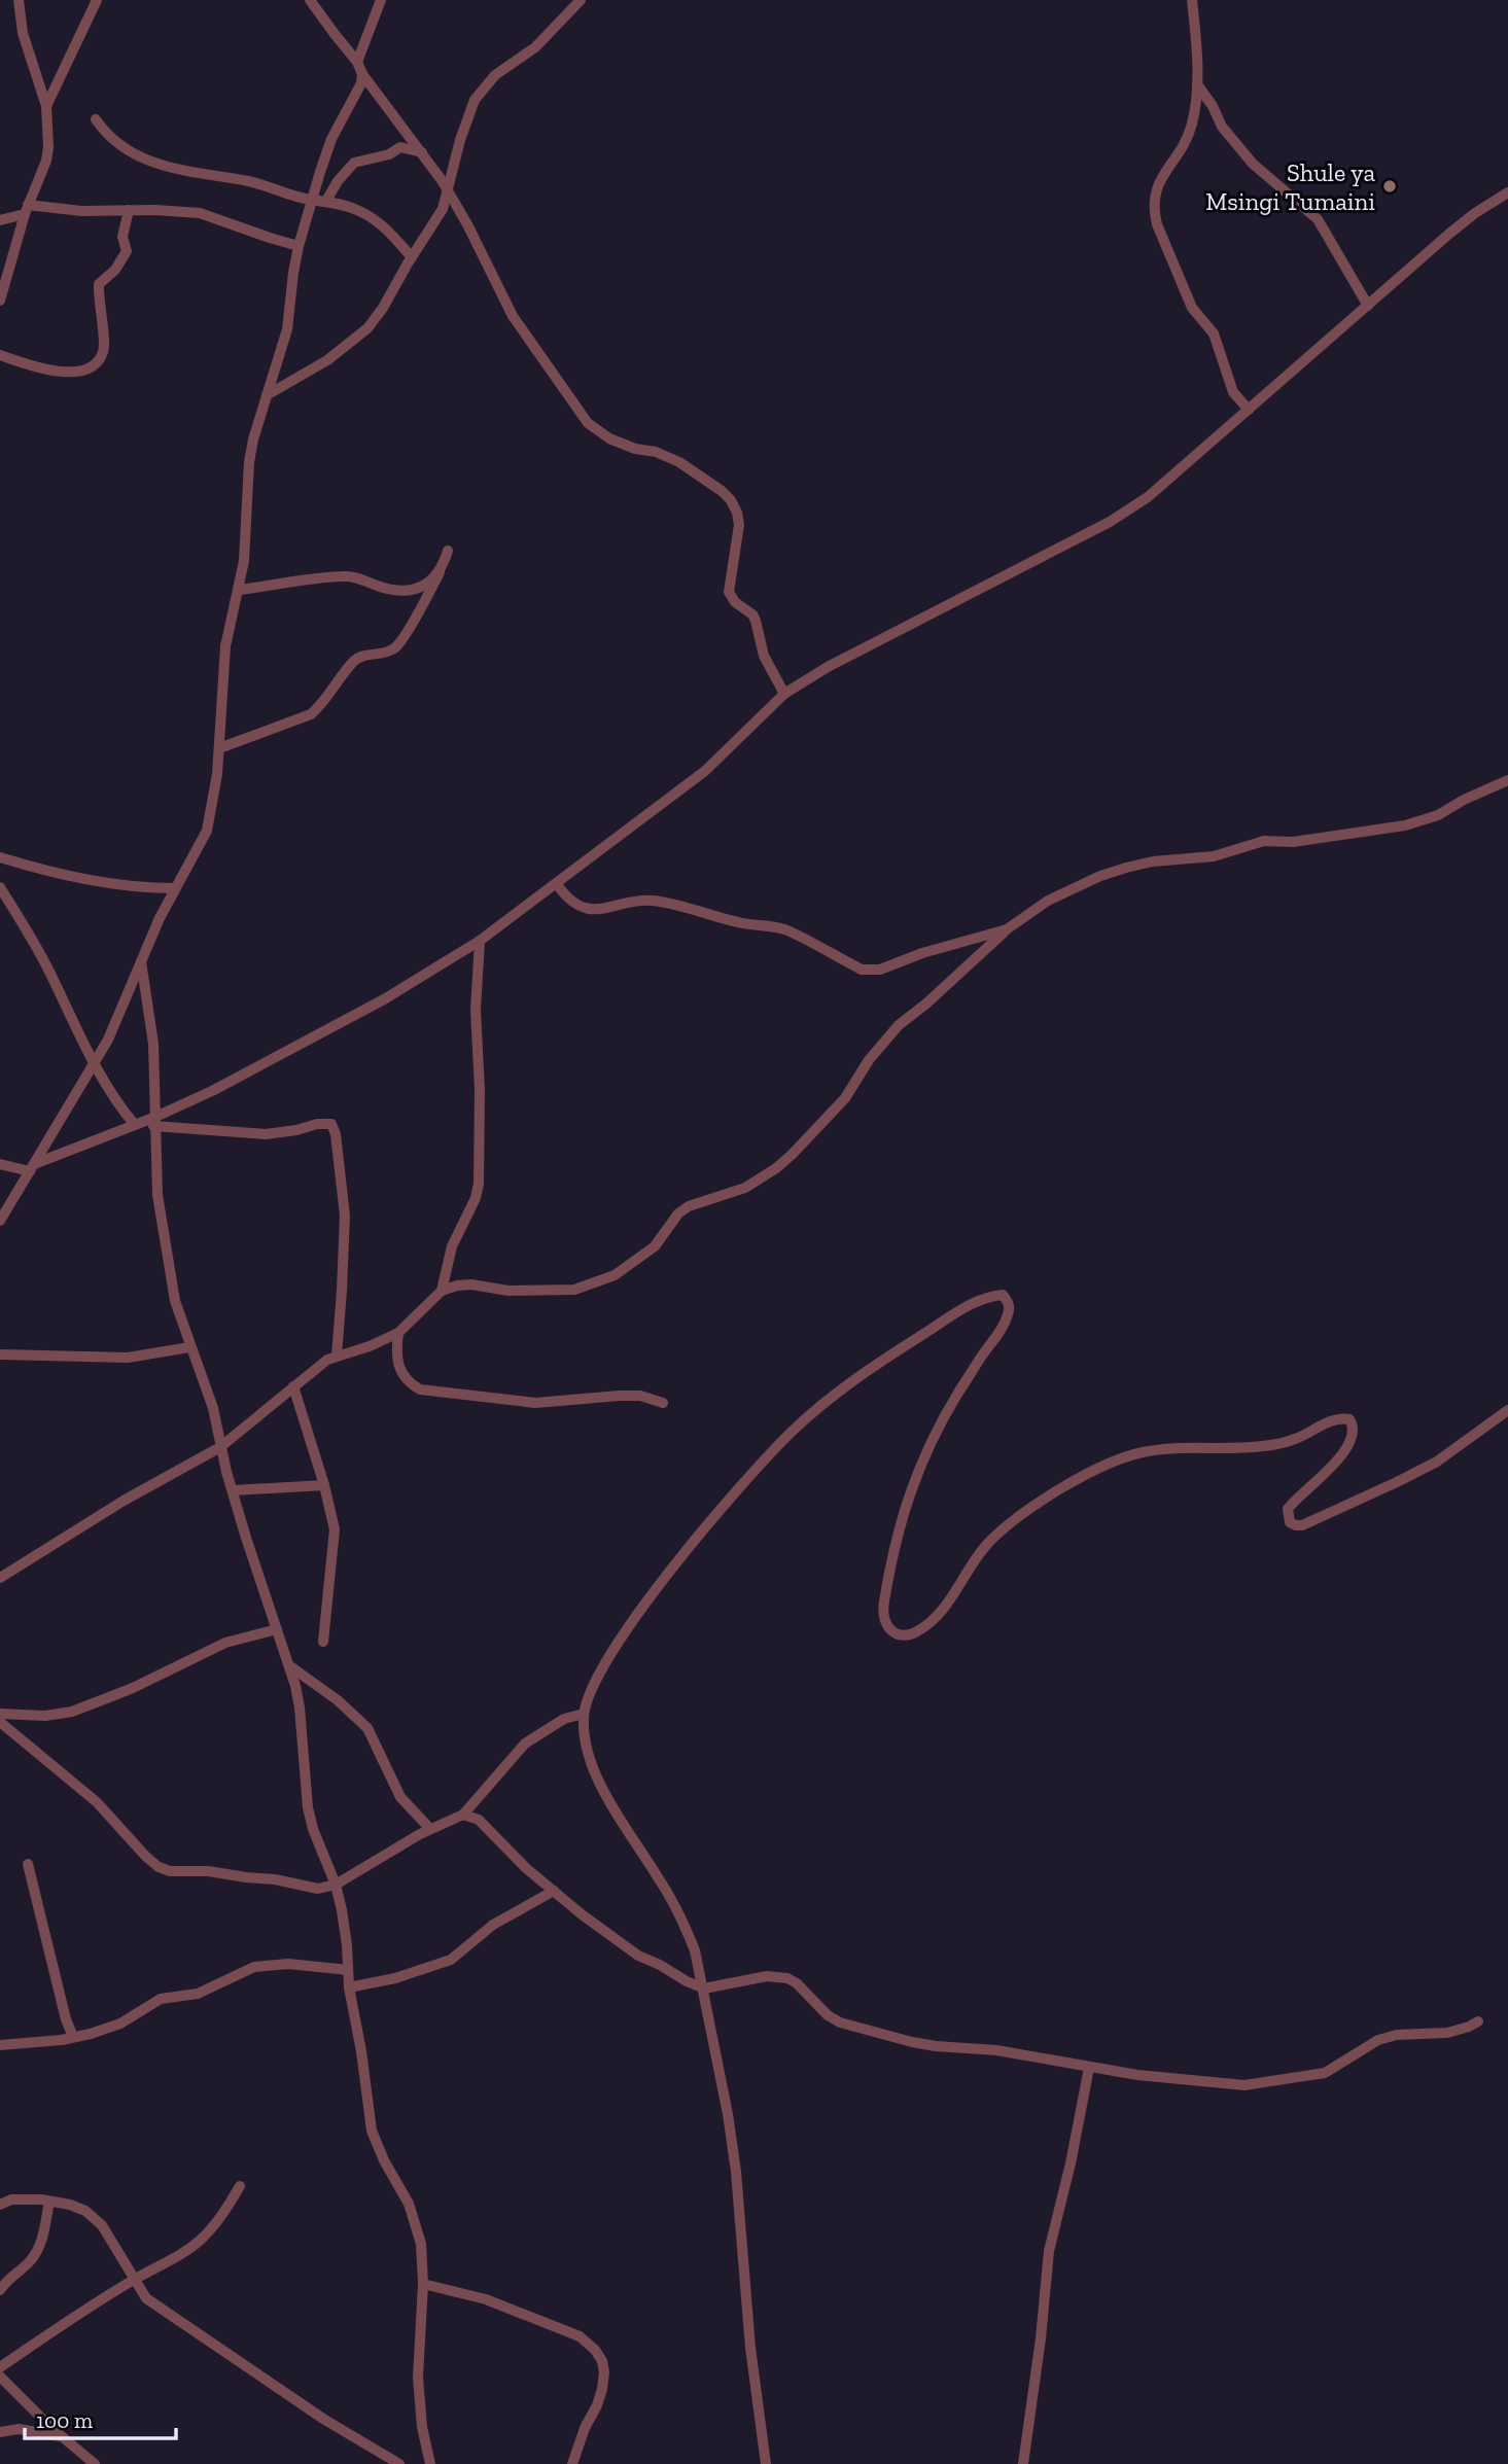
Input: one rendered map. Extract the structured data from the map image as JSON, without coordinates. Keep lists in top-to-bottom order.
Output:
{
  "places": ["Shule ya Msingi Tumaini"],
  "scale_bar": "100 m"
}
